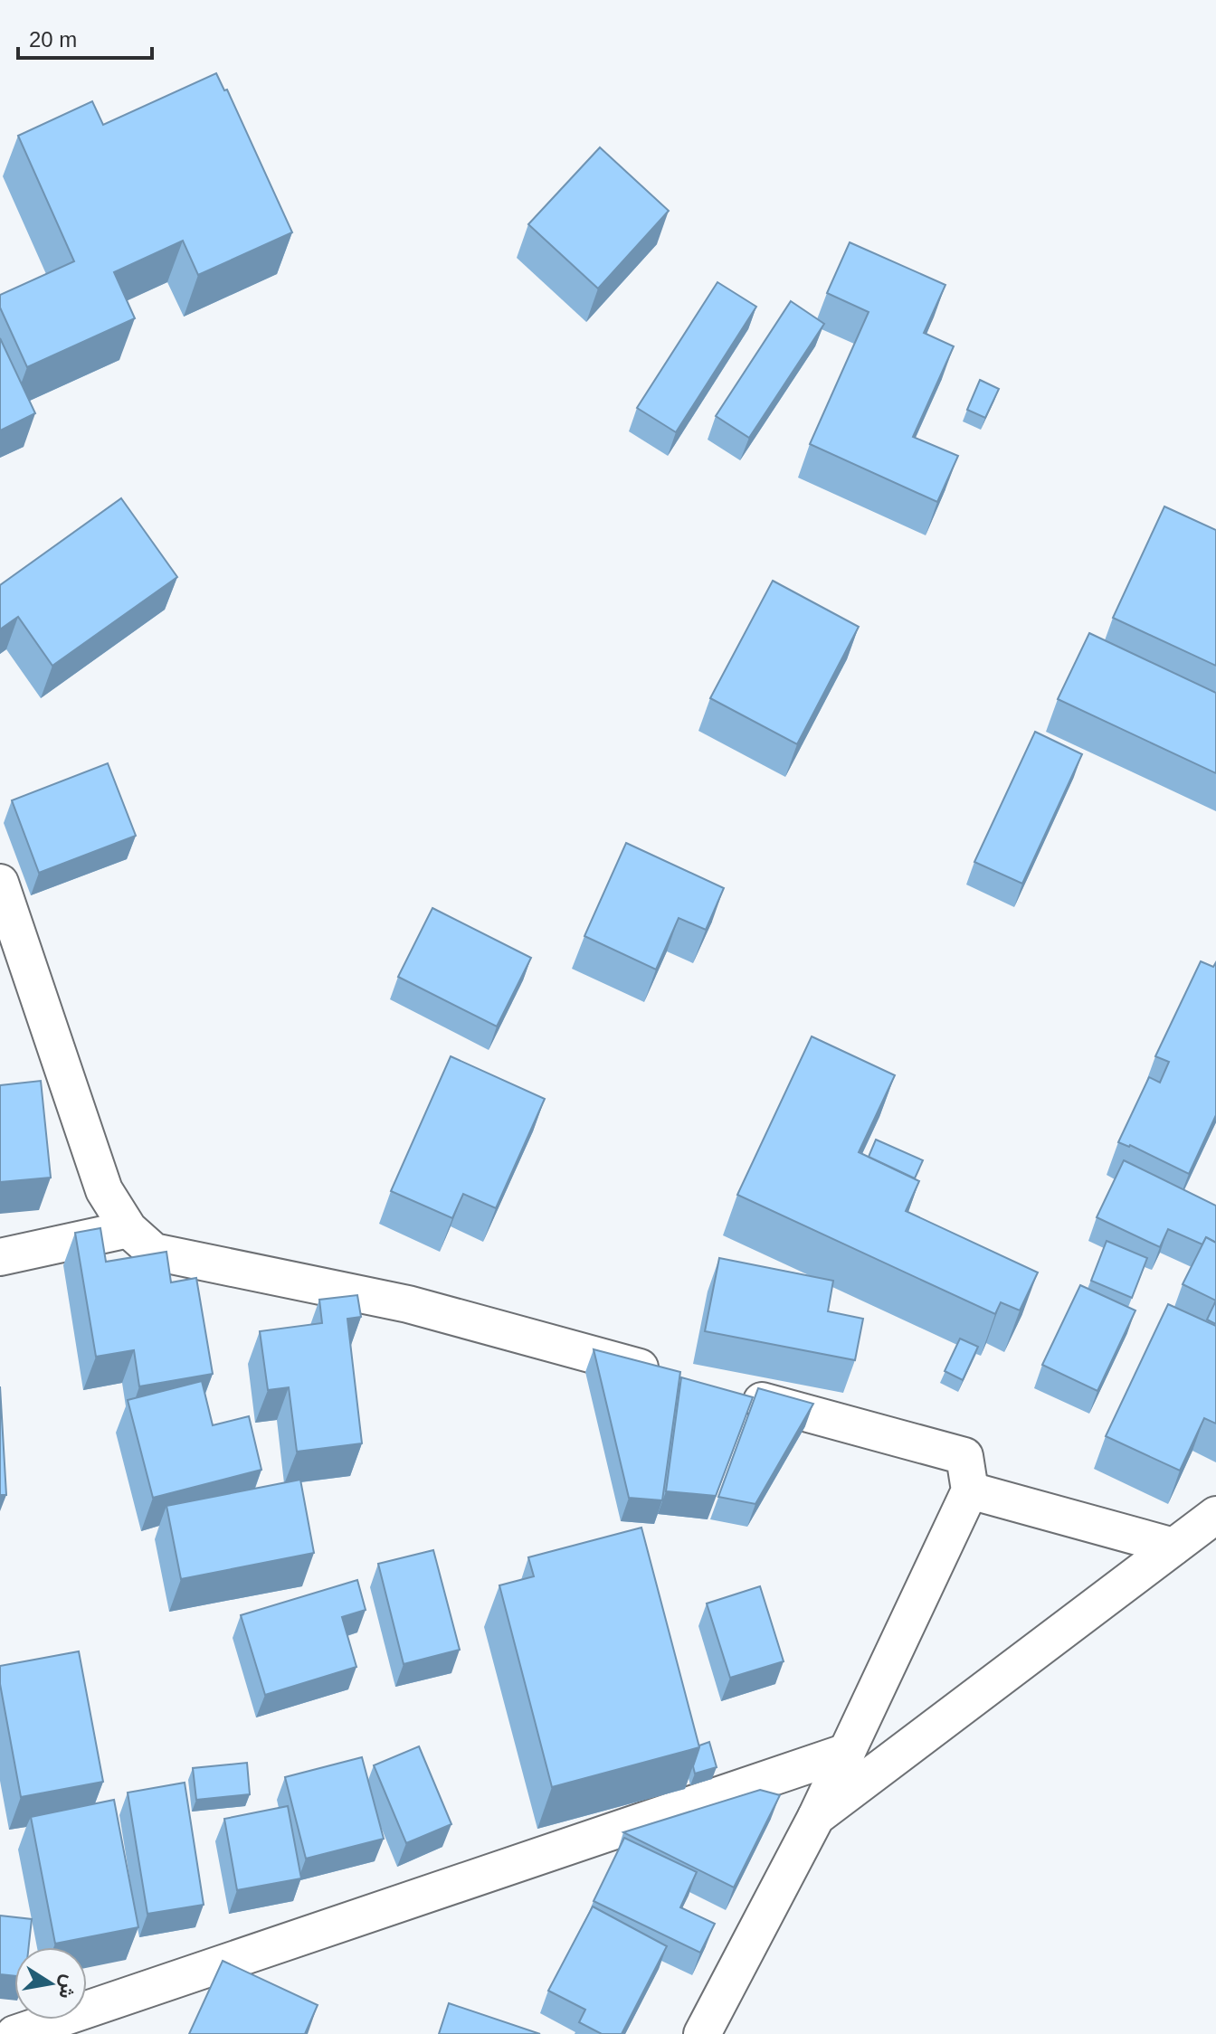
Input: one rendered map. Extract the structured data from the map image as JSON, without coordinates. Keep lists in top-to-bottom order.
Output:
{
  "scale_bar": "20 m",
  "north": "right"
}
